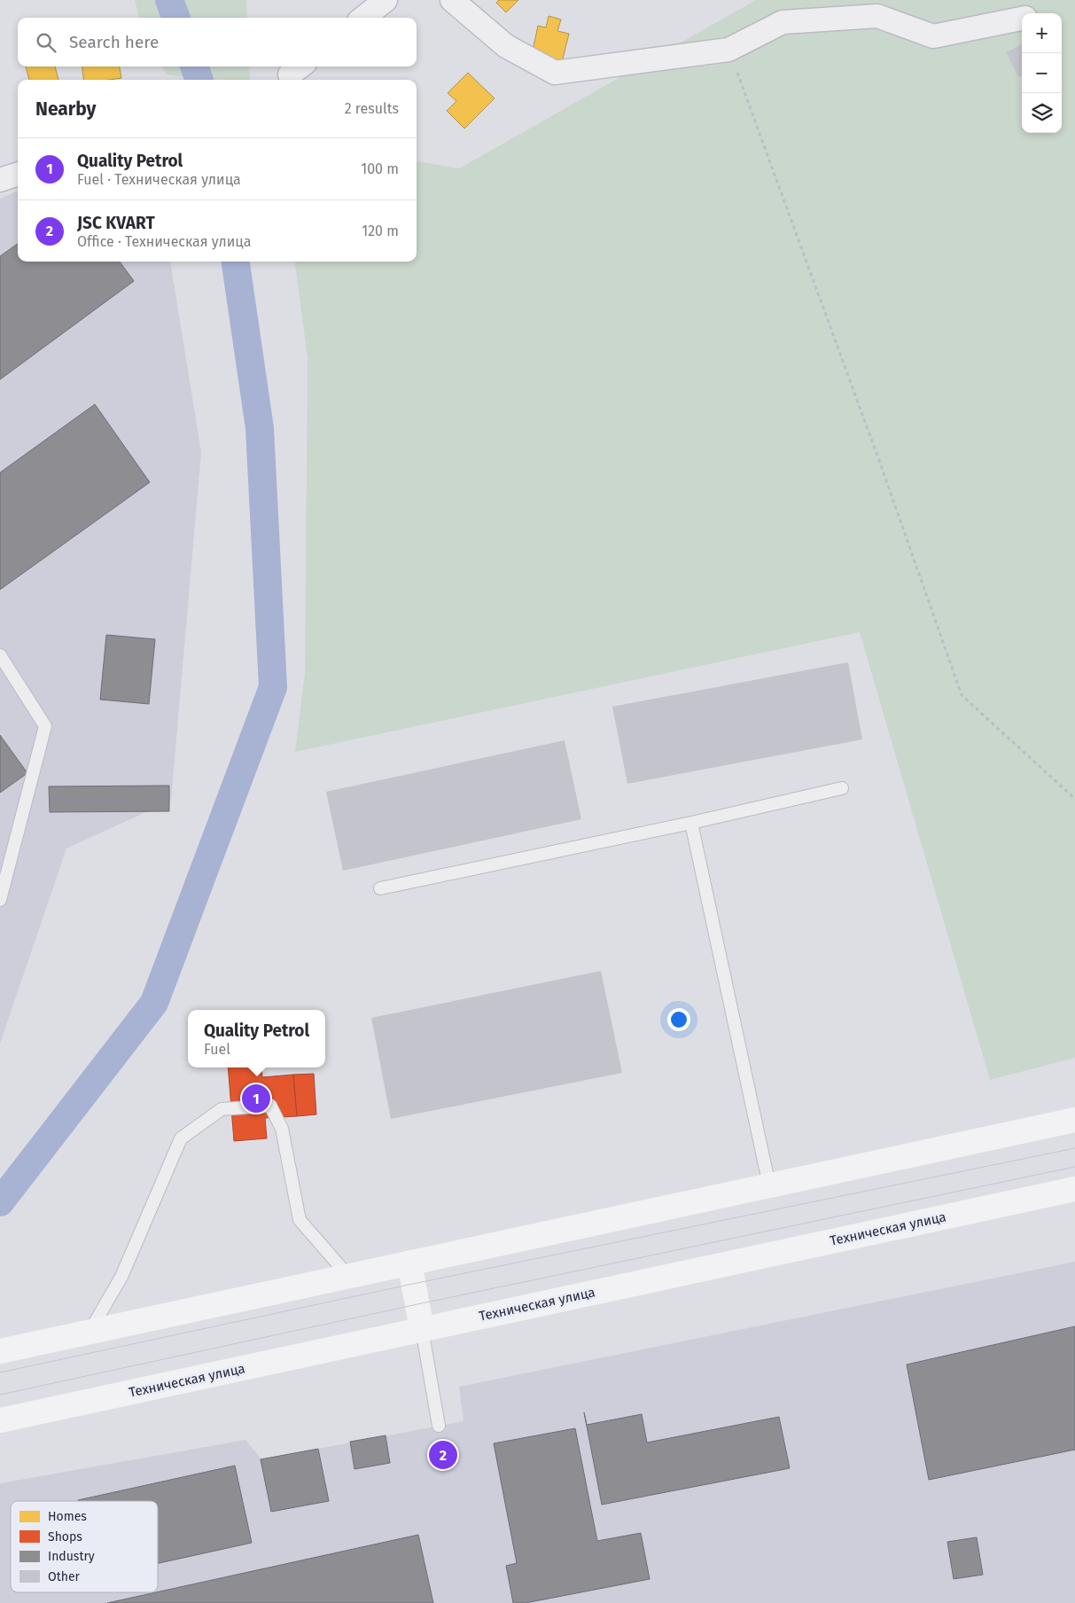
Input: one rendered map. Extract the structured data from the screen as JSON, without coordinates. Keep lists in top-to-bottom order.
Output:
{
  "streets": {
    "main road": ["Техническая улица"]
  },
  "legend": [
    "Homes",
    "Shops",
    "Industry",
    "Other"
  ],
  "page": {
    "map_buttons": ["+", "−"],
    "search": "Search here",
    "heading": ["Nearby", "2 results"],
    "list": [
      {
        "mark": "1",
        "name": "Quality Petrol",
        "note": "Fuel · Техническая улица",
        "value": "100 m"
      },
      {
        "mark": "2",
        "name": "JSC KVART",
        "note": "Office · Техническая улица",
        "value": "120 m"
      }
    ],
    "popup": ["Quality Petrol", "Fuel"],
    "pins": ["1", "2"]
  }
}
